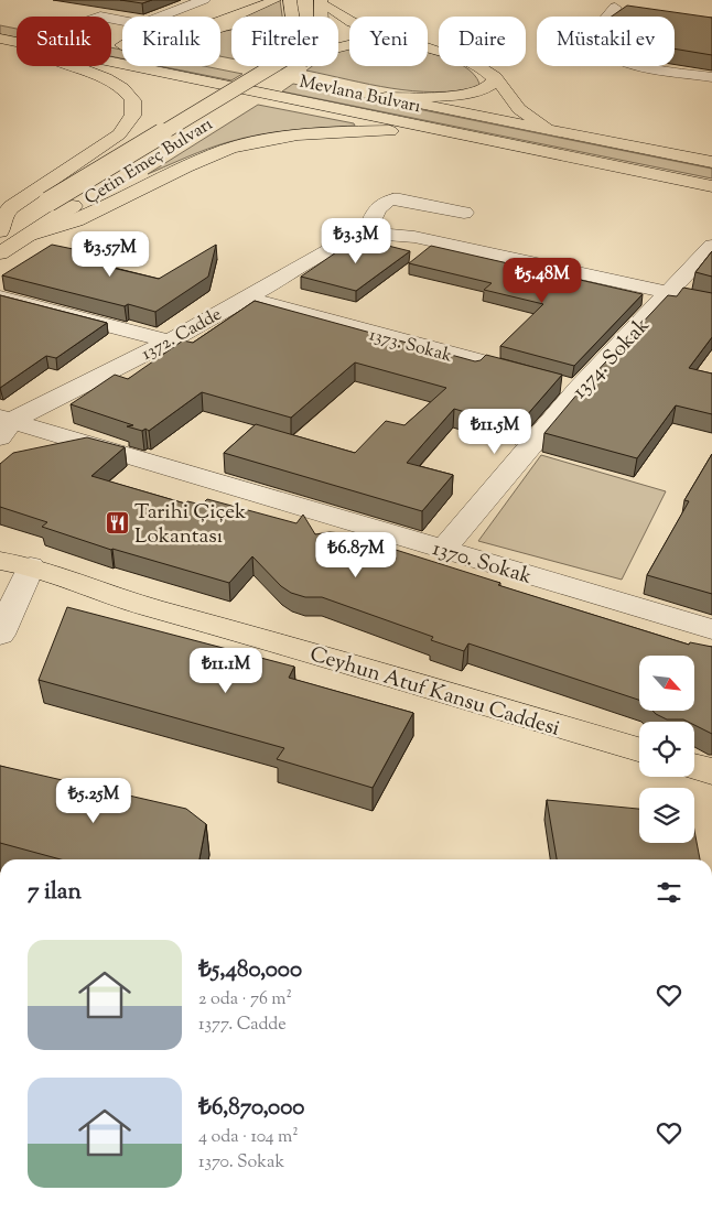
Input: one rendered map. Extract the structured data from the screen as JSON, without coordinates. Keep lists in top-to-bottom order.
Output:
{
  "streets": {
    "main road": ["Mevlana Bulvarı", "Çetin Emeç Bulvarı", "Ceyhun Atuf Kansu Caddesi"],
    "street": [
      "1372. Cadde",
      "1373. Sokak",
      "1374. Sokak",
      "1370. Sokak"
    ]
  },
  "crossings": [
    ["Mevlana Bulvarı", "Çetin Emeç Bulvarı"],
    ["1372. Cadde", "1373. Sokak"],
    ["1372. Cadde", "1370. Sokak"],
    ["1373. Sokak", "1374. Sokak"],
    ["1374. Sokak", "1370. Sokak"]
  ],
  "places": {
    "restaurant": ["Tarihi Çiçek Lokantası"]
  },
  "north": "bottom right",
  "page": {
    "chip": [
      "Satılık",
      "Kiralık",
      "Filtreler",
      "Yeni",
      "Daire",
      "Müstakil ev"
    ],
    "price": [
      "₺3.3M",
      "₺3.57M",
      "₺5.48M",
      "₺11.5M",
      "₺6.87M",
      "₺11.1M",
      "₺5.25M"
    ],
    "heading": "7 ilan",
    "list": [
      {
        "name": "₺5,480,000",
        "note": "2 oda · 76 m² · 1377. Cadde"
      },
      {
        "name": "₺6,870,000",
        "note": "4 oda · 104 m² · 1370. Sokak"
      }
    ]
  }
}
